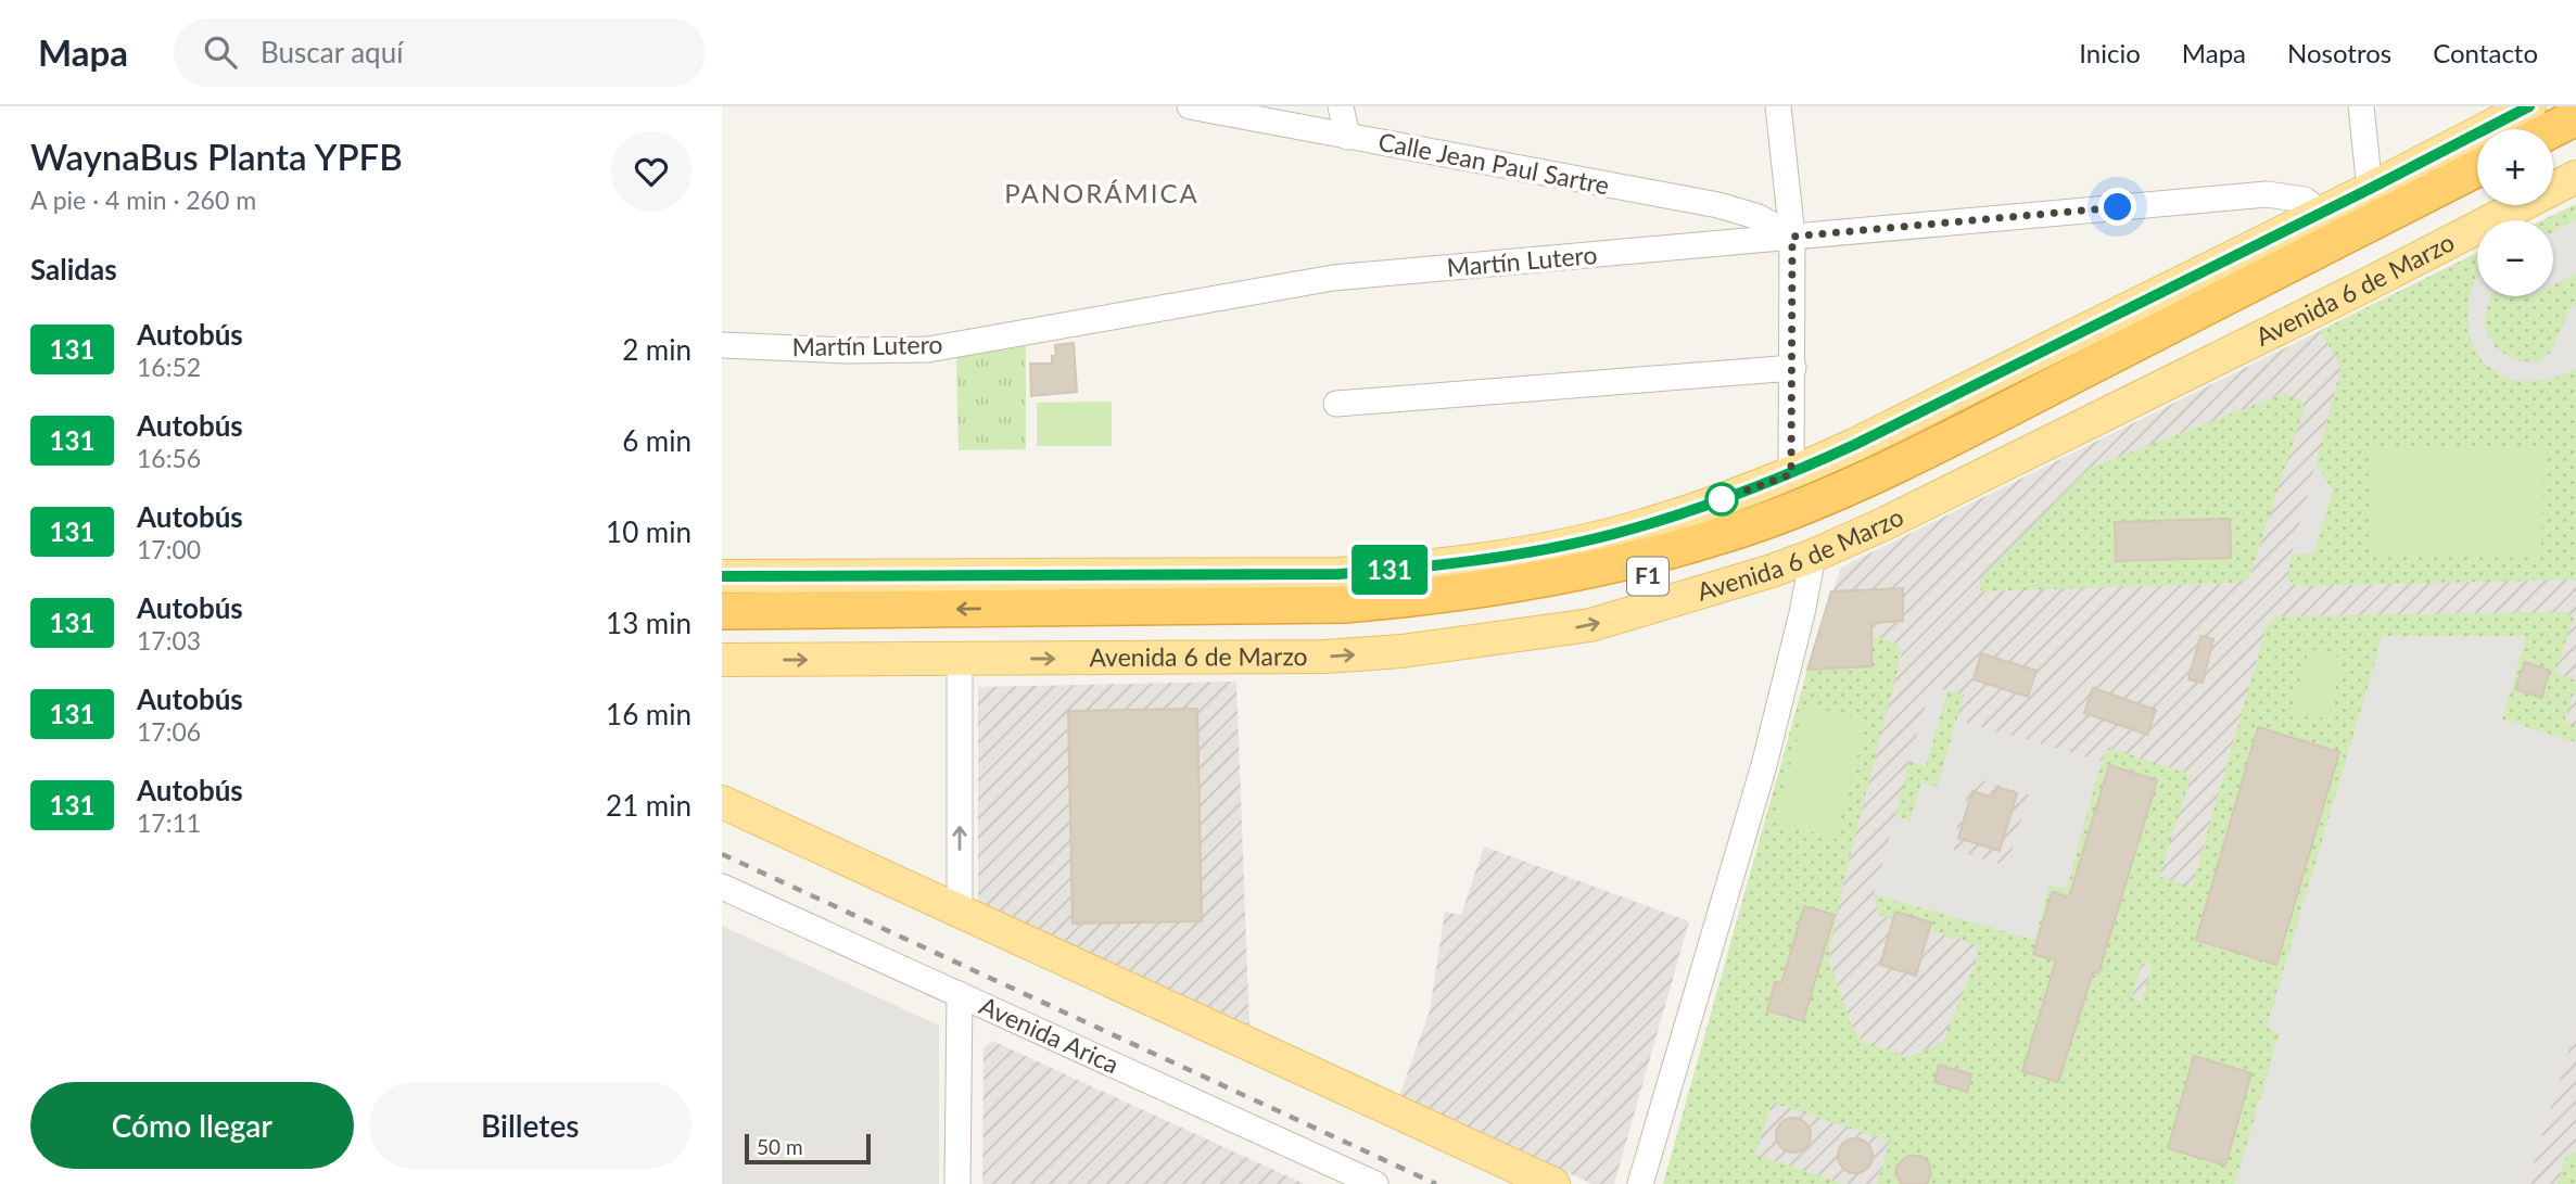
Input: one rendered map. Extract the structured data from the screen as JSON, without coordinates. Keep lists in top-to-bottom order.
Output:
{
  "streets": {
    "highway": ["Avenida 6 de Marzo", "F1"],
    "street": ["Calle Jean Paul Sartre", "Martín Lutero", "Avenida Arica"]
  },
  "crossings": [
    ["Calle Jean Paul Sartre", "Martín Lutero"]
  ],
  "districts": ["PANORÁMICA"],
  "lines": ["bus line 131"],
  "scale_bar": "50 m",
  "page": {
    "header": "Mapa",
    "search": "Buscar aquí",
    "nav": [
      "Inicio",
      "Mapa",
      "Nosotros",
      "Contacto"
    ],
    "heading": [
      ["WaynaBus Planta YPFB", "A pie · 4 min · 260 m"],
      "Salidas"
    ],
    "on_map": "131",
    "map_buttons": ["+", "−"],
    "list": [
      {
        "mark": "131",
        "name": "Autobús",
        "note": "16:52",
        "value": "2 min"
      },
      {
        "mark": "131",
        "name": "Autobús",
        "note": "16:56",
        "value": "6 min"
      },
      {
        "mark": "131",
        "name": "Autobús",
        "note": "17:00",
        "value": "10 min"
      },
      {
        "mark": "131",
        "name": "Autobús",
        "note": "17:03",
        "value": "13 min"
      },
      {
        "mark": "131",
        "name": "Autobús",
        "note": "17:06",
        "value": "16 min"
      },
      {
        "mark": "131",
        "name": "Autobús",
        "note": "17:11",
        "value": "21 min"
      }
    ],
    "buttons": ["Cómo llegar", "Billetes"],
    "scale": "50 m"
  }
}
